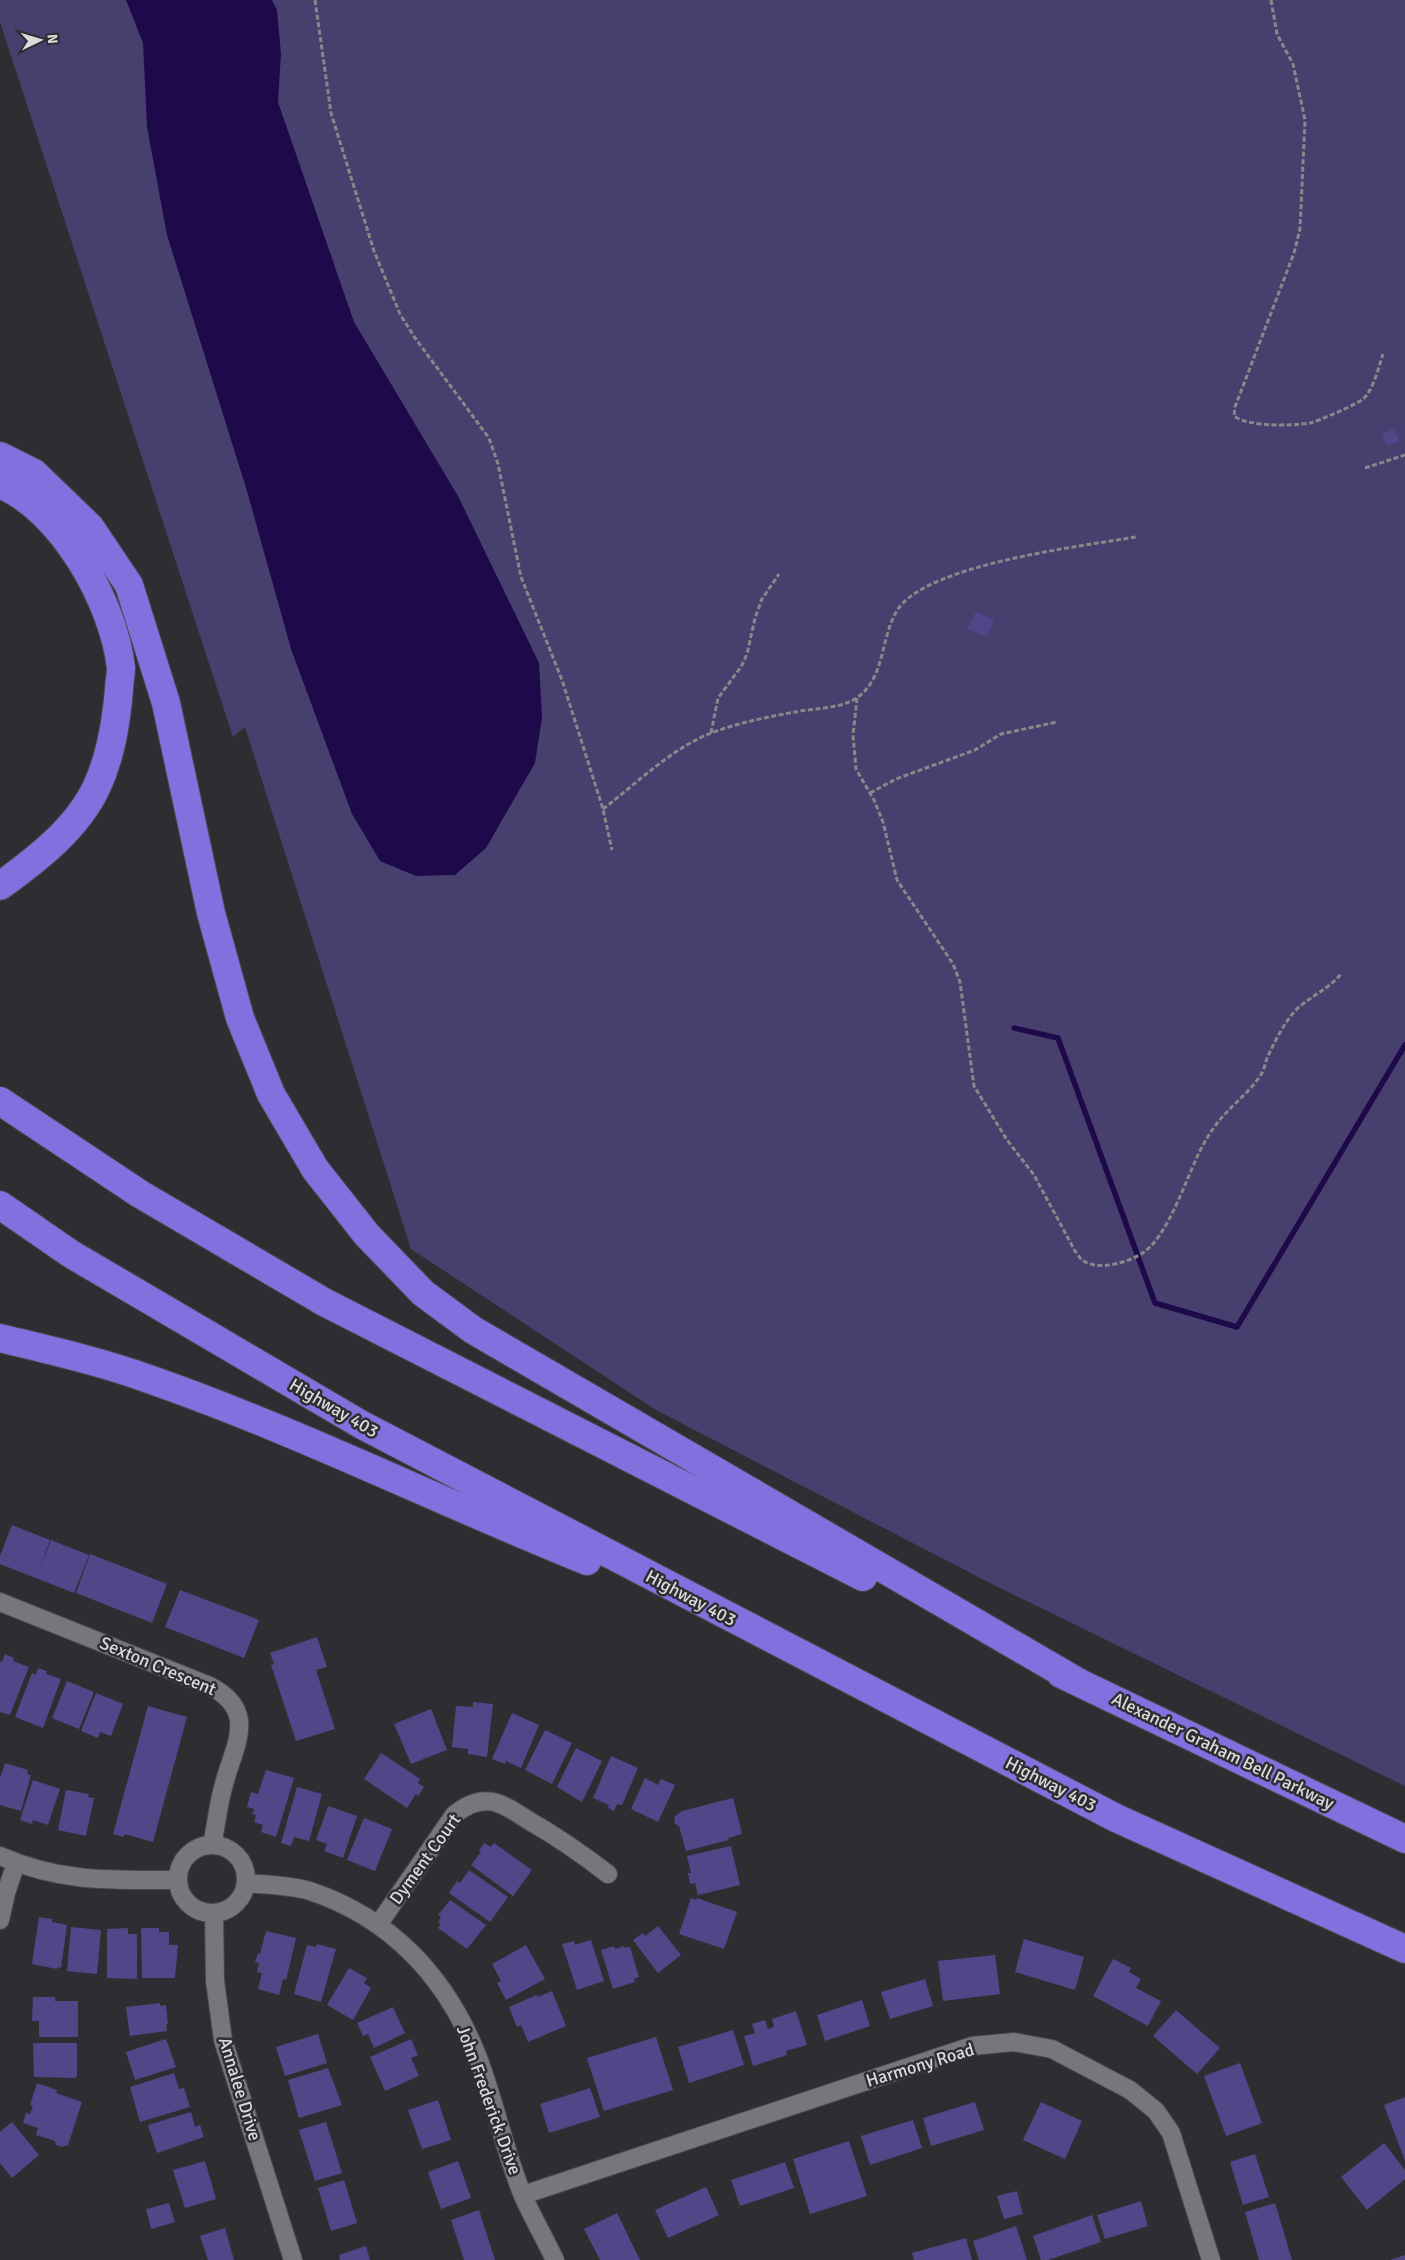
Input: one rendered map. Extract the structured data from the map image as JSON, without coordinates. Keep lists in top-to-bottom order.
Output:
{
  "streets": {
    "highway": ["Highway 403", "Alexander Graham Bell Parkway"],
    "street": [
      "Sexton Crescent",
      "Dyment Court",
      "Harmony Road",
      "Annalee Drive",
      "John Frederick Drive"
    ]
  },
  "crossings": [
    ["Sexton Crescent", "Annalee Drive"],
    ["Sexton Crescent", "John Frederick Drive"],
    ["Dyment Court", "John Frederick Drive"],
    ["Harmony Road", "John Frederick Drive"],
    ["Annalee Drive", "John Frederick Drive"]
  ],
  "north": "right"
}
